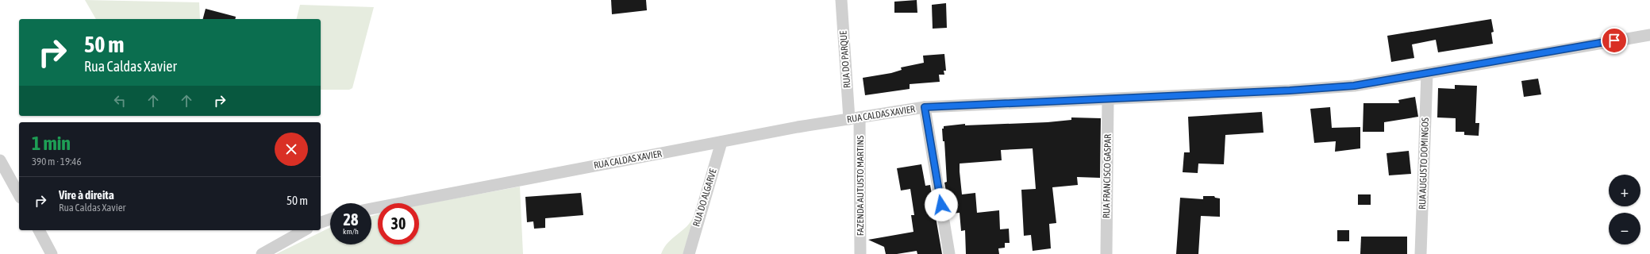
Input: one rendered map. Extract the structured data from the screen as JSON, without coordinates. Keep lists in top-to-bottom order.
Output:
{
  "streets": {
    "street": [
      "RUA DO PARQUE",
      "RUA CALDAS XAVIER",
      "RUA AUGUSTO DOMINGOS",
      "RUA FRANCISCO GASPAR",
      "FAZENDA AUTUSTO MARTINS",
      "RUA DO ALGARVE"
    ]
  },
  "crossings": [
    ["RUA DO PARQUE", "RUA CALDAS XAVIER"],
    ["RUA DO PARQUE", "FAZENDA AUTUSTO MARTINS"],
    ["RUA CALDAS XAVIER", "RUA AUGUSTO DOMINGOS"],
    ["RUA CALDAS XAVIER", "RUA FRANCISCO GASPAR"],
    ["RUA CALDAS XAVIER", "FAZENDA AUTUSTO MARTINS"],
    ["RUA CALDAS XAVIER", "RUA DO ALGARVE"]
  ],
  "page": {
    "turn": ["50 m", "Rua Caldas Xavier"],
    "heading": ["1 min", "390 m · 19:46"],
    "map_buttons": ["+", "−"],
    "list": [
      {
        "name": "Vire à direita",
        "note": "Rua Caldas Xavier",
        "value": "50 m"
      }
    ],
    "speed": "28 km/h",
    "limit": "30"
  }
}
